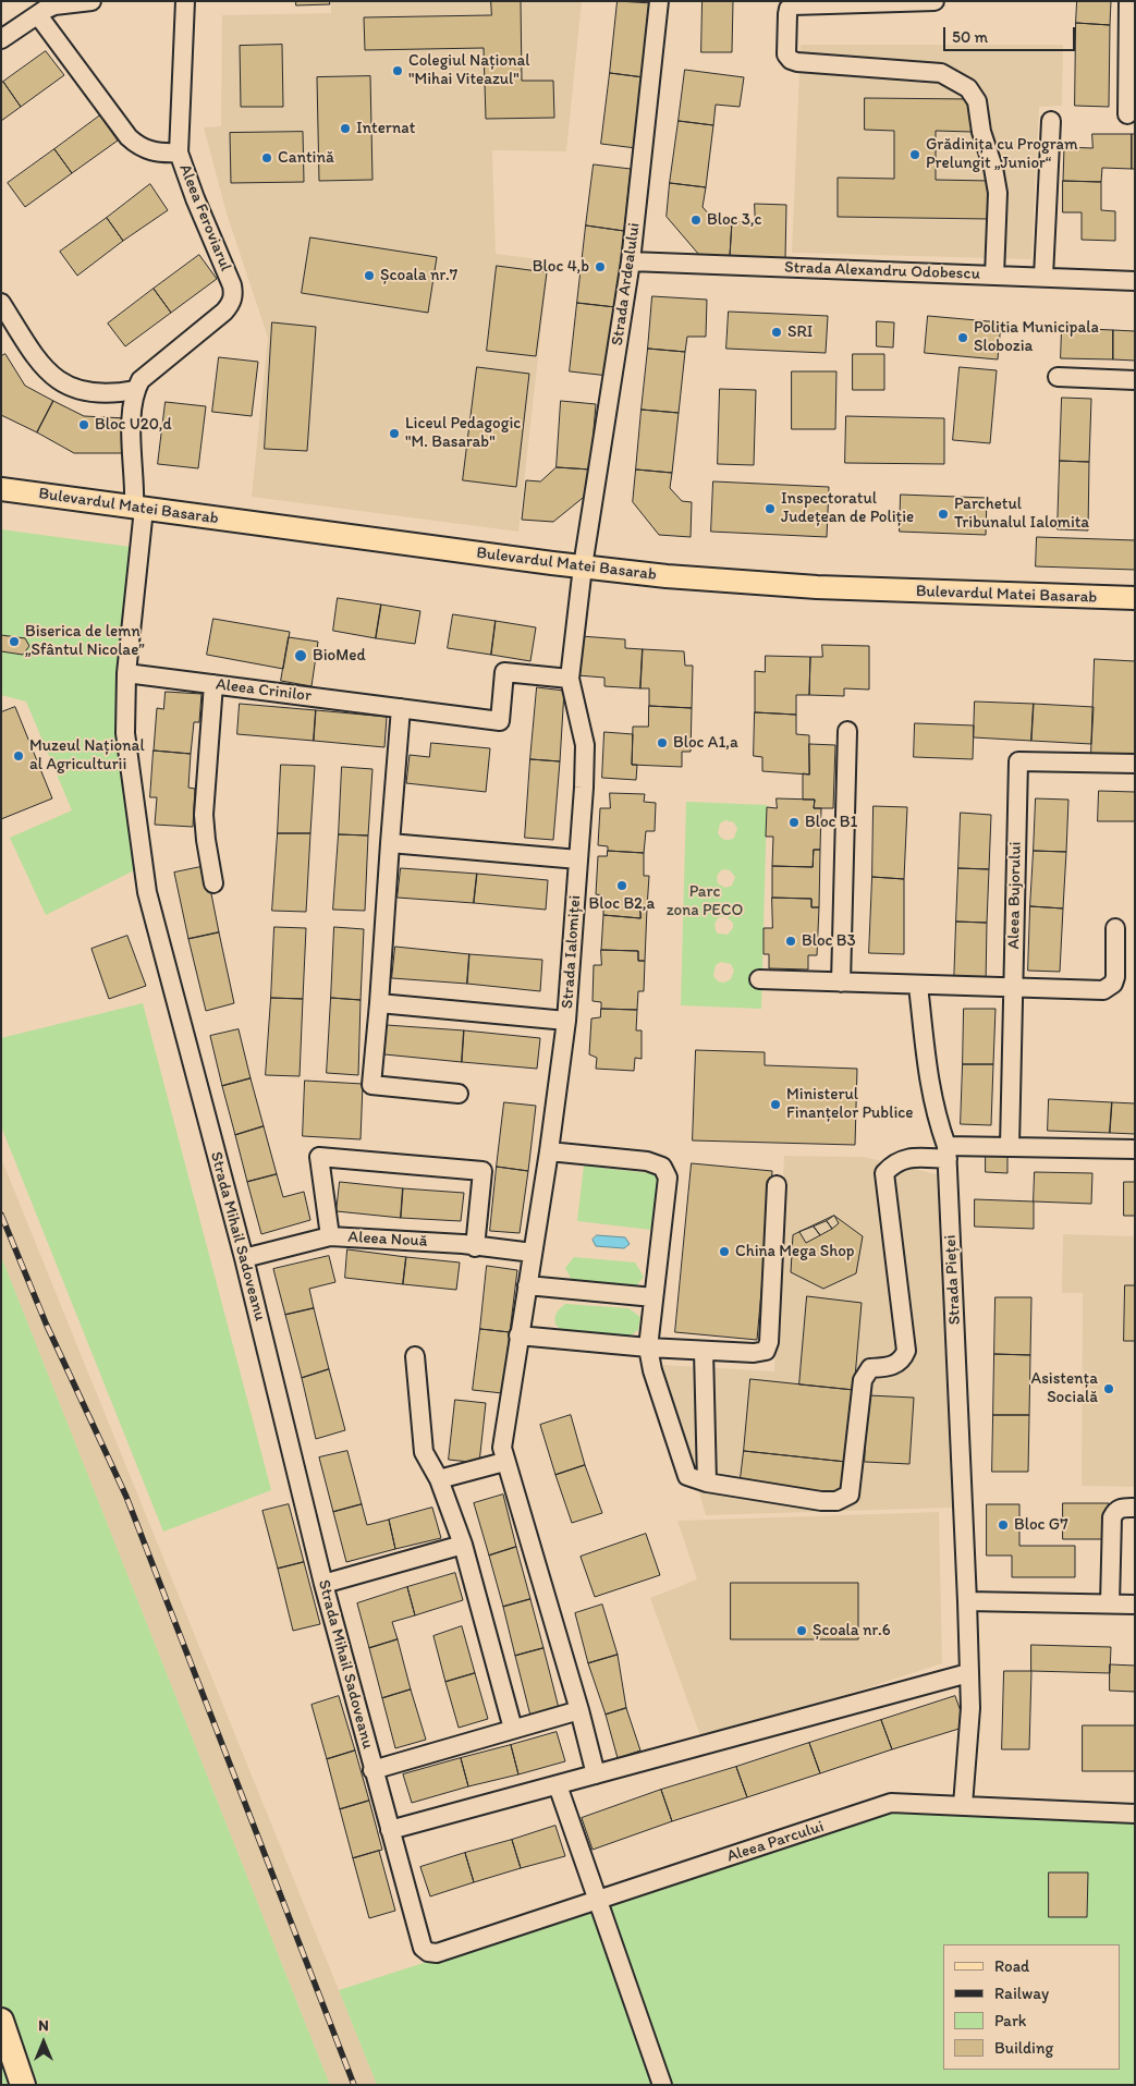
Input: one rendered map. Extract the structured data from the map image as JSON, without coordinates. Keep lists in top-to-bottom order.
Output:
{
  "streets": {
    "main road": ["Bulevardul Matei Basarab"],
    "street": [
      "Aleea Feroviarul",
      "Strada Alexandru Odobescu",
      "Strada Ardealului",
      "Aleea Crinilor",
      "Aleea Bujorului",
      "Strada Ialomiței",
      "Strada Mihail Sadoveanu",
      "Aleea Nouă",
      "Strada Pieței",
      "Aleea Parcului"
    ]
  },
  "crossings": [
    ["Strada Alexandru Odobescu", "Strada Ardealului"],
    ["Strada Ardealului", "Bulevardul Matei Basarab"],
    ["Strada Ardealului", "Strada Ialomiței"],
    ["Bulevardul Matei Basarab", "Strada Ialomiței"],
    ["Bulevardul Matei Basarab", "Strada Mihail Sadoveanu"],
    ["Aleea Crinilor", "Strada Ialomiței"],
    ["Aleea Crinilor", "Strada Mihail Sadoveanu"],
    ["Strada Ialomiței", "Aleea Nouă"],
    ["Strada Mihail Sadoveanu", "Aleea Nouă"],
    ["Strada Mihail Sadoveanu", "Aleea Parcului"],
    ["Strada Pieței", "Aleea Parcului"]
  ],
  "parks": ["Parc zona PECO"],
  "places": [
    "Colegiul Național \"Mihai Viteazul\"",
    "Internat",
    "Grădinița cu Program Prelungit „Junior“",
    "Cantină",
    "Bloc 3,c",
    "Bloc 4,b",
    "Școala nr.7",
    "SRI",
    "Politia Municipala Slobozia",
    "Bloc U20,d",
    "Liceul Pedagogic \"M. Basarab\"",
    "Inspectoratul Județean de Poliție",
    "Parchetul Tribunalul Ialomita",
    "Biserica de lemn „Sfântul Nicolae”",
    "BioMed",
    "Bloc A1,a",
    "Muzeul Național al Agriculturii",
    "Bloc B1",
    "Bloc B2,a",
    "Bloc B3",
    "Ministerul Finanțelor Publice",
    "China Mega Shop",
    "Asistența Socială",
    "Bloc G7",
    "Școala nr.6"
  ],
  "legend": [
    "Road",
    "Railway",
    "Park",
    "Building"
  ],
  "scale_bar": "50 m",
  "north": "top"
}
